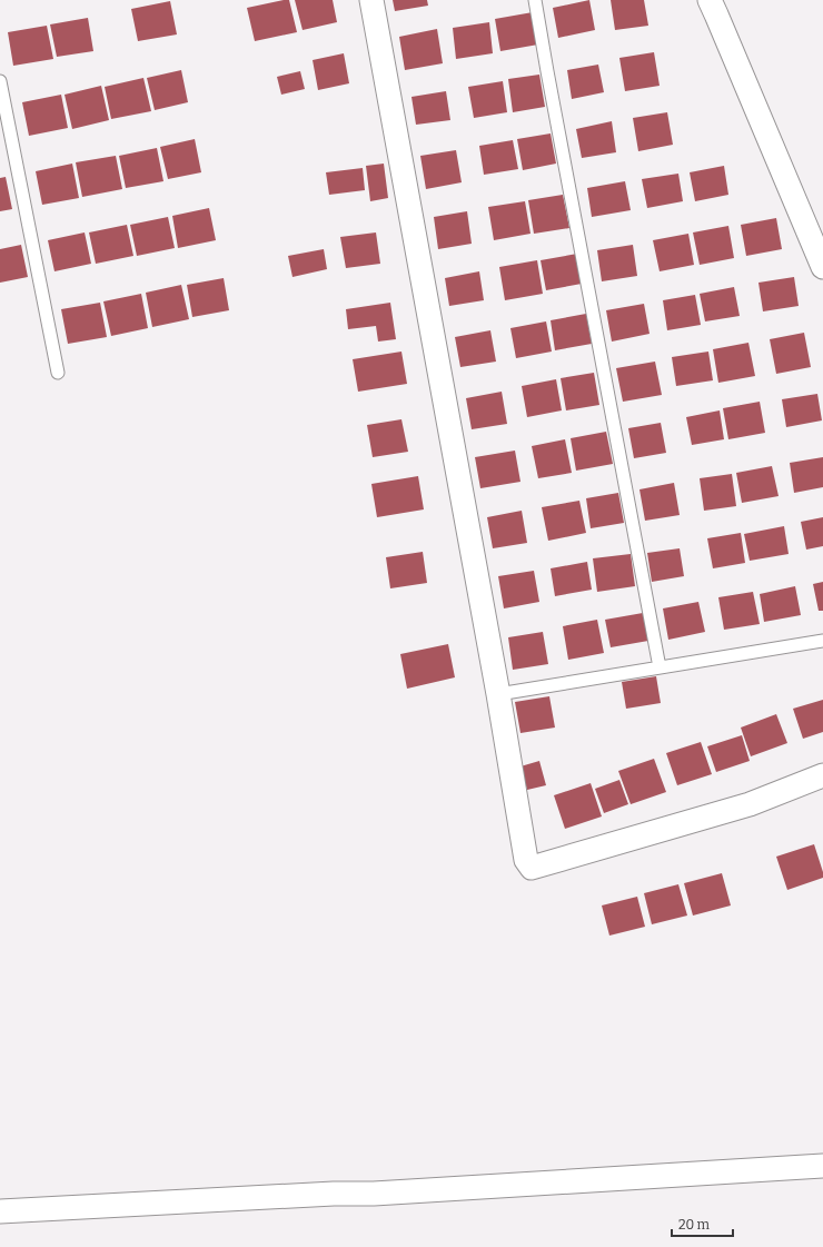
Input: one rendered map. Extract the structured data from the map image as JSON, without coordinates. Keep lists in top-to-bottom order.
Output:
{
  "scale_bar": "20 m"
}
